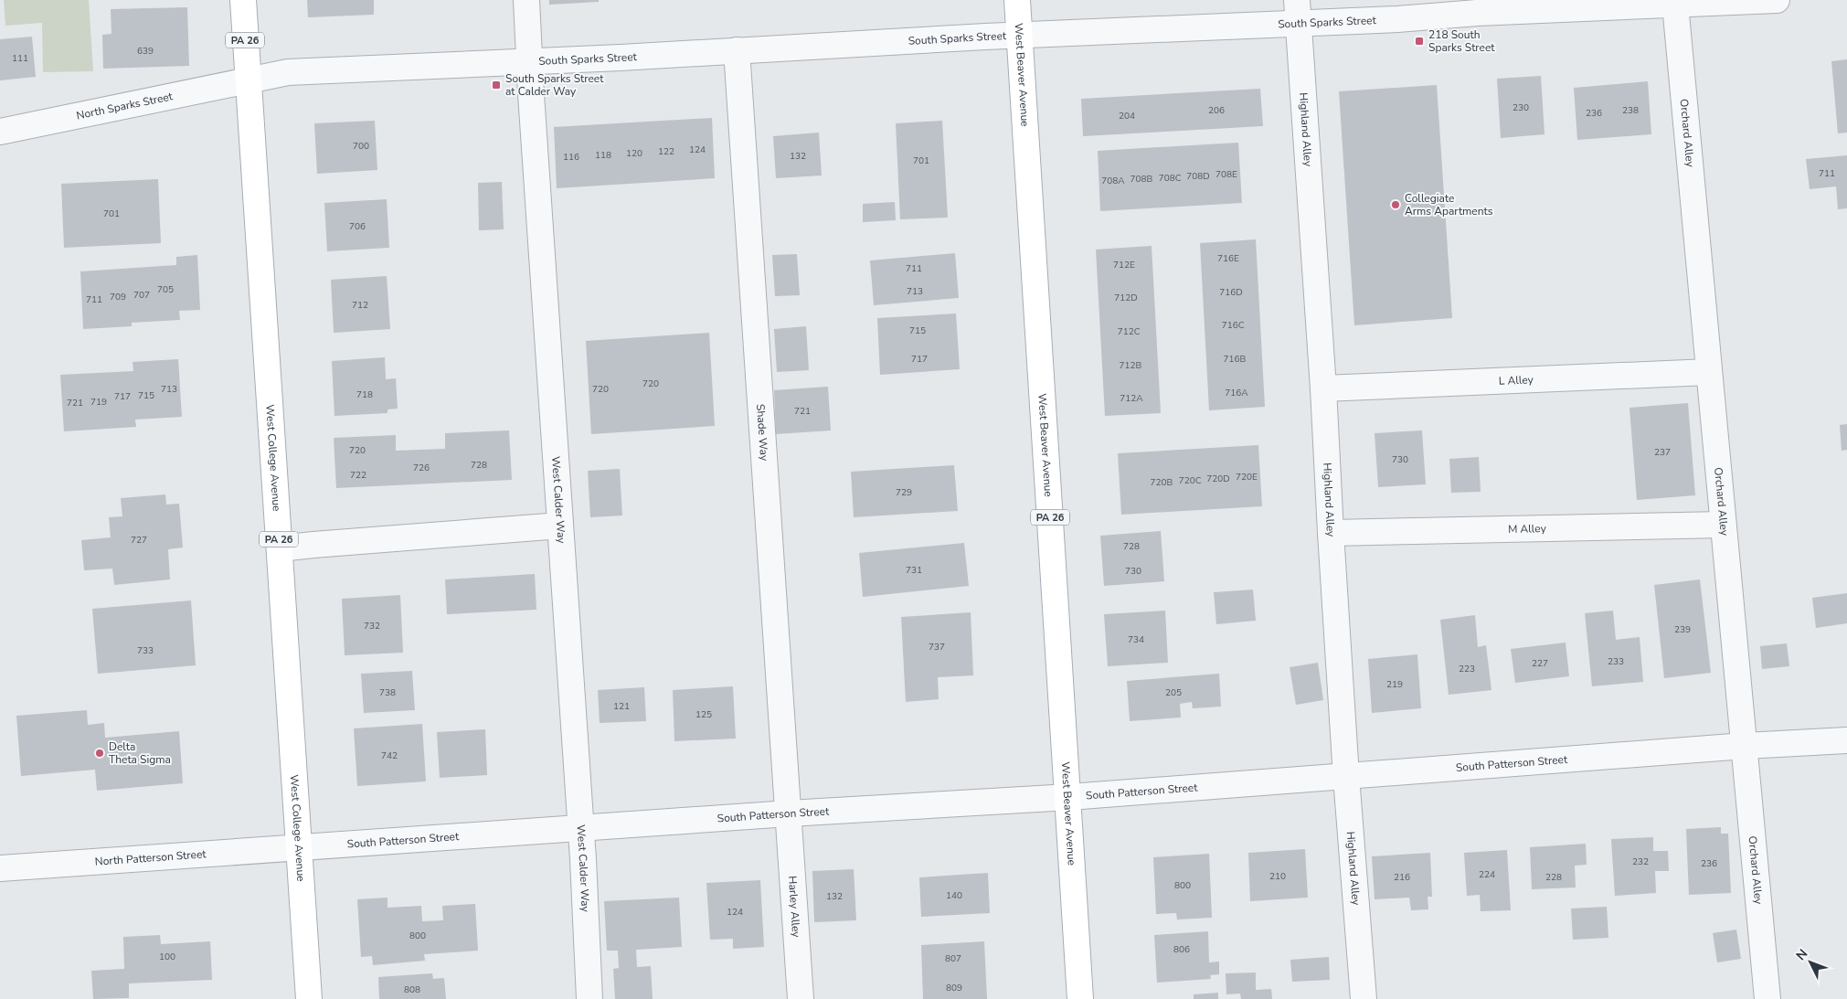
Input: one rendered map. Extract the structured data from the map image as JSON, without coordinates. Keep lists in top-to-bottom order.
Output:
{
  "streets": {
    "main road": ["PA 26", "West Beaver Avenue", "West College Avenue"],
    "street": [
      "South Sparks Street",
      "North Sparks Street",
      "Highland Alley",
      "Orchard Alley",
      "L Alley",
      "Shade Way",
      "West Calder Way",
      "M Alley",
      "South Patterson Street",
      "North Patterson Street",
      "Harley Alley"
    ]
  },
  "crossings": [
    ["South Sparks Street", "West Beaver Avenue"],
    ["South Sparks Street", "North Sparks Street"],
    ["South Sparks Street", "Highland Alley"],
    ["South Sparks Street", "Orchard Alley"],
    ["South Sparks Street", "Shade Way"],
    ["South Sparks Street", "West College Avenue"],
    ["South Sparks Street", "West Calder Way"],
    ["West Beaver Avenue", "South Patterson Street"],
    ["North Sparks Street", "West College Avenue"],
    ["Highland Alley", "L Alley"],
    ["Highland Alley", "M Alley"],
    ["Highland Alley", "South Patterson Street"],
    ["Orchard Alley", "L Alley"],
    ["Orchard Alley", "M Alley"],
    ["Orchard Alley", "South Patterson Street"],
    ["Shade Way", "South Patterson Street"],
    ["Shade Way", "Harley Alley"],
    ["West College Avenue", "South Patterson Street"],
    ["West College Avenue", "North Patterson Street"],
    ["West Calder Way", "South Patterson Street"],
    ["South Patterson Street", "North Patterson Street"],
    ["South Patterson Street", "Harley Alley"]
  ],
  "places": {
    "transit": ["218 South Sparks Street", "South Sparks Street at Calder Way"],
    "other": ["Collegiate Arms Apartments", "Delta Theta Sigma"]
  },
  "house_numbers": [
    "639",
    "111",
    "230",
    "206",
    "238",
    "236",
    "204",
    "700",
    "124",
    "122",
    "120",
    "118",
    "132",
    "116",
    "701",
    "711",
    "708E",
    "708D",
    "708C",
    "708B",
    "708A",
    "701",
    "706",
    "716E",
    "712E",
    "711",
    "705",
    "713",
    "716D",
    "707",
    "709",
    "712D",
    "711",
    "712",
    "716C",
    "715",
    "712C",
    "717",
    "716B",
    "712B",
    "720",
    "713",
    "720",
    "716A",
    "718",
    "715",
    "717",
    "712A",
    "719",
    "721",
    "721",
    "720",
    "237",
    "730",
    "728",
    "726",
    "722",
    "720E",
    "720D",
    "720C",
    "720B",
    "729",
    "727",
    "728",
    "731",
    "730",
    "732",
    "239",
    "734",
    "737",
    "733",
    "233",
    "227",
    "223",
    "219",
    "738",
    "205",
    "121",
    "125",
    "742",
    "232",
    "236",
    "224",
    "210",
    "216",
    "228",
    "800",
    "140",
    "132",
    "124",
    "800",
    "806",
    "100",
    "807",
    "809",
    "808"
  ],
  "north": "top left"
}
